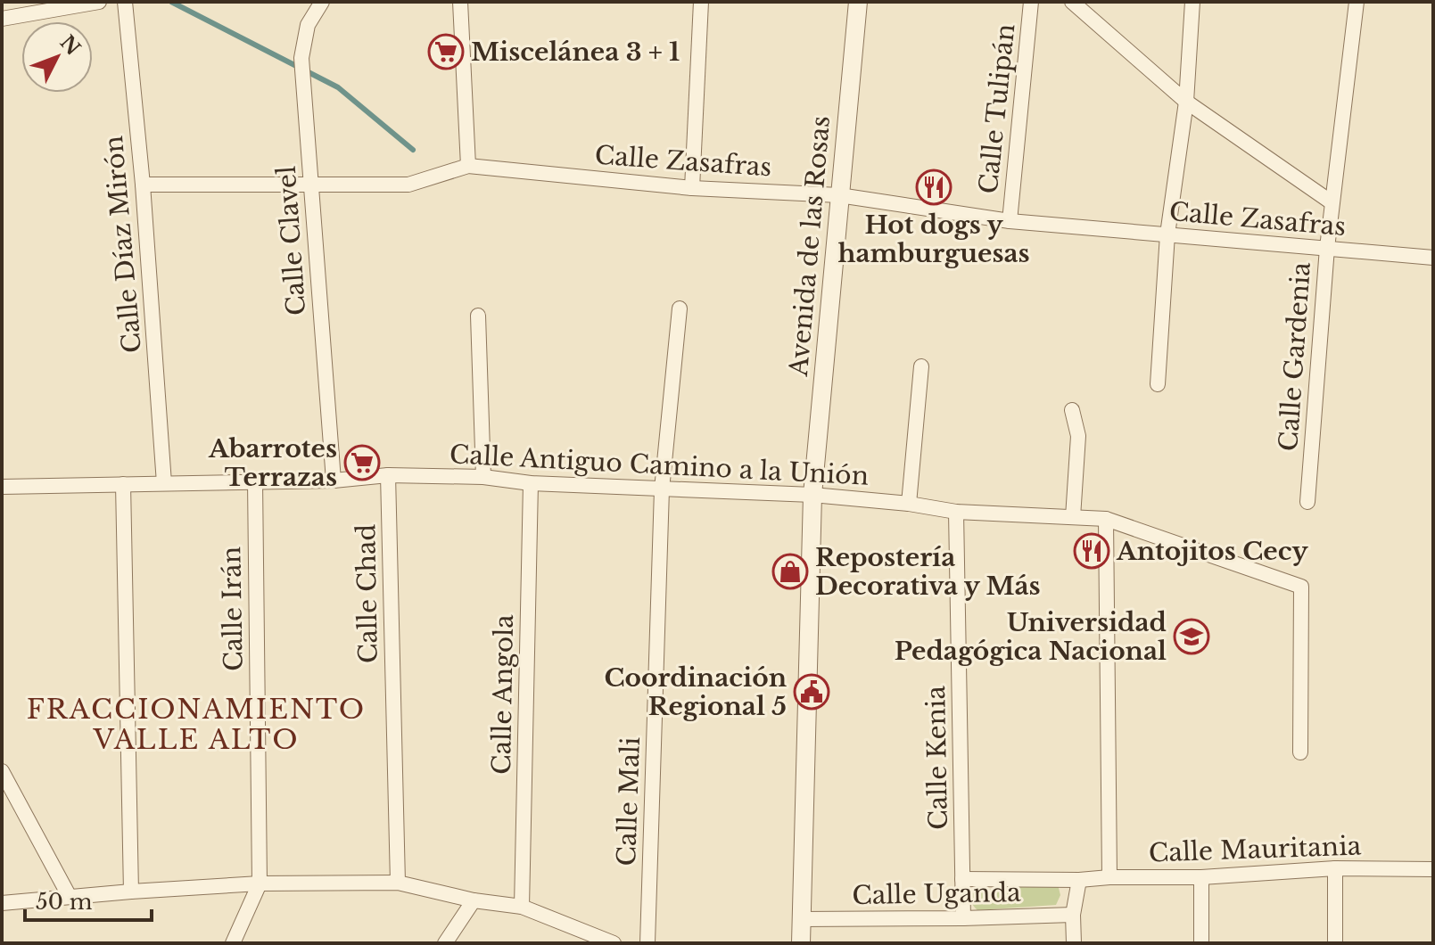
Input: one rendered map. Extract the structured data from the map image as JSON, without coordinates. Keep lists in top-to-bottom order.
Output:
{
  "streets": {
    "street": [
      "Calle Tulipán",
      "Calle Zasafras",
      "Calle Clavel",
      "Calle Díaz Mirón",
      "Avenida de las Rosas",
      "Calle Gardenia",
      "Calle Antiguo Camino a la Unión",
      "Calle Chad",
      "Calle Irán",
      "Calle Angola",
      "Calle Kenia",
      "Calle Mali",
      "Calle Mauritania",
      "Calle Uganda"
    ]
  },
  "crossings": [
    ["Calle Tulipán", "Calle Zasafras"],
    ["Calle Zasafras", "Calle Clavel"],
    ["Calle Zasafras", "Calle Díaz Mirón"],
    ["Calle Zasafras", "Avenida de las Rosas"],
    ["Calle Zasafras", "Calle Gardenia"],
    ["Calle Clavel", "Calle Antiguo Camino a la Unión"],
    ["Calle Díaz Mirón", "Calle Antiguo Camino a la Unión"],
    ["Avenida de las Rosas", "Calle Antiguo Camino a la Unión"],
    ["Avenida de las Rosas", "Calle Uganda"],
    ["Calle Antiguo Camino a la Unión", "Calle Chad"],
    ["Calle Antiguo Camino a la Unión", "Calle Irán"],
    ["Calle Antiguo Camino a la Unión", "Calle Angola"],
    ["Calle Antiguo Camino a la Unión", "Calle Kenia"],
    ["Calle Antiguo Camino a la Unión", "Calle Mali"],
    ["Calle Kenia", "Calle Mauritania"],
    ["Calle Kenia", "Calle Uganda"]
  ],
  "districts": ["FRACCIONAMIENTO VALLE ALTO"],
  "places": {
    "supermarket": ["Miscelánea 3 + 1", "Abarrotes Terrazas"],
    "restaurant": ["Hot dogs y hamburguesas", "Antojitos Cecy"],
    "shop": ["Repostería Decorativa y Más"],
    "school or university": ["Universidad Pedagógica Nacional"],
    "public building": ["Coordinación Regional 5"]
  },
  "scale_bar": "50 m",
  "north": "top right"
}
